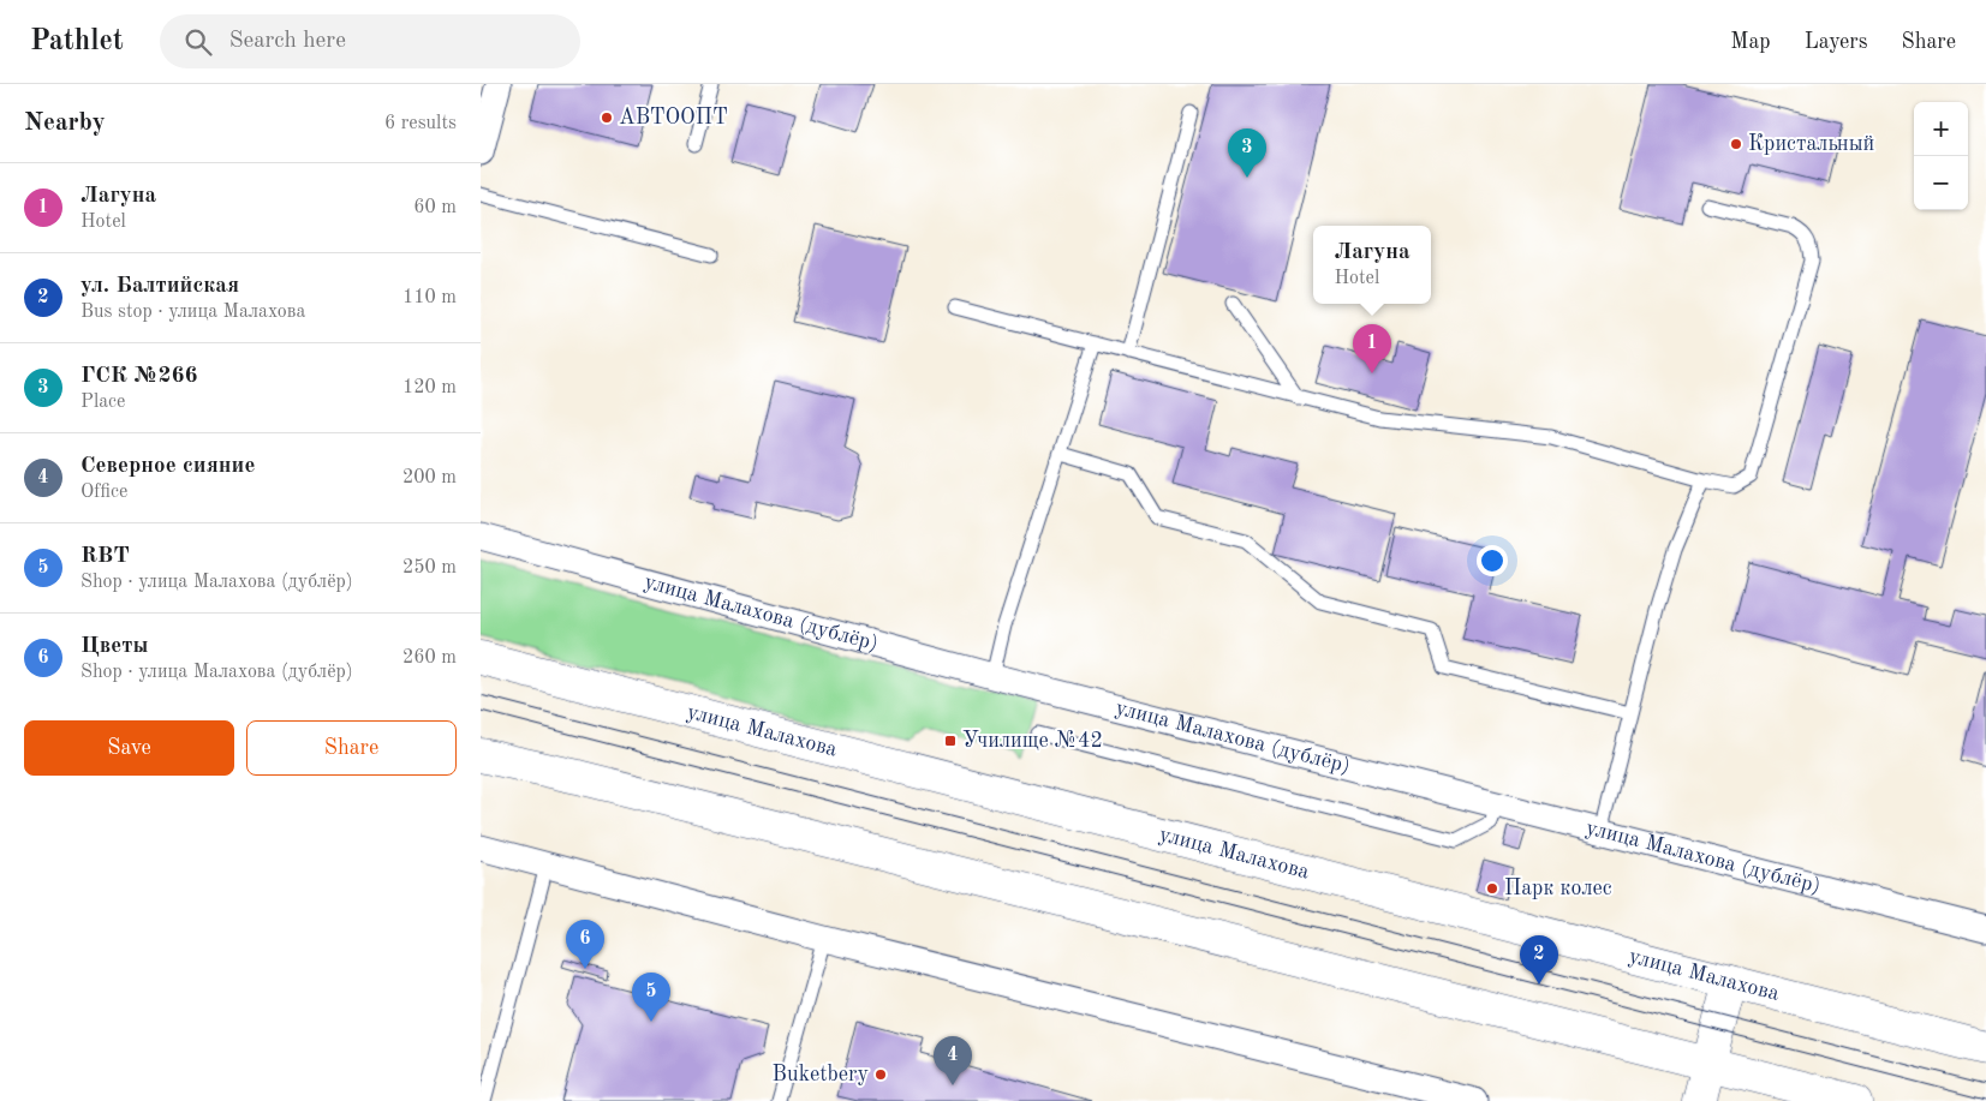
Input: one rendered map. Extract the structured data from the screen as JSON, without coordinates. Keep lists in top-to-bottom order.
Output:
{
  "streets": {
    "main road": ["улица Малахова"],
    "street": ["улица Малахова (дублёр)"]
  },
  "places": {
    "other": [
      "АВТООПТ",
      "Кристальный",
      "Парк колес",
      "Buketbery"
    ],
    "transit": ["Училище №42"]
  },
  "page": {
    "header": "Pathlet",
    "search": "Search here",
    "nav": ["Map", "Layers", "Share"],
    "heading": ["Nearby", "6 results"],
    "map_buttons": ["+", "−"],
    "pins": [
      "3",
      "1",
      "6",
      "2",
      "5",
      "4"
    ],
    "list": [
      {
        "mark": "1",
        "name": "Лагуна",
        "note": "Hotel",
        "value": "60 m"
      },
      {
        "mark": "2",
        "name": "ул. Балтийская",
        "note": "Bus stop · улица Малахова",
        "value": "110 m"
      },
      {
        "mark": "3",
        "name": "ГСК №266",
        "note": "Place",
        "value": "120 m"
      },
      {
        "mark": "4",
        "name": "Северное сияние",
        "note": "Office",
        "value": "200 m"
      },
      {
        "mark": "5",
        "name": "RBT",
        "note": "Shop · улица Малахова (дублёр)",
        "value": "250 m"
      },
      {
        "mark": "6",
        "name": "Цветы",
        "note": "Shop · улица Малахова (дублёр)",
        "value": "260 m"
      }
    ],
    "popup": ["Лагуна", "Hotel"],
    "buttons": ["Save", "Share"]
  }
}
